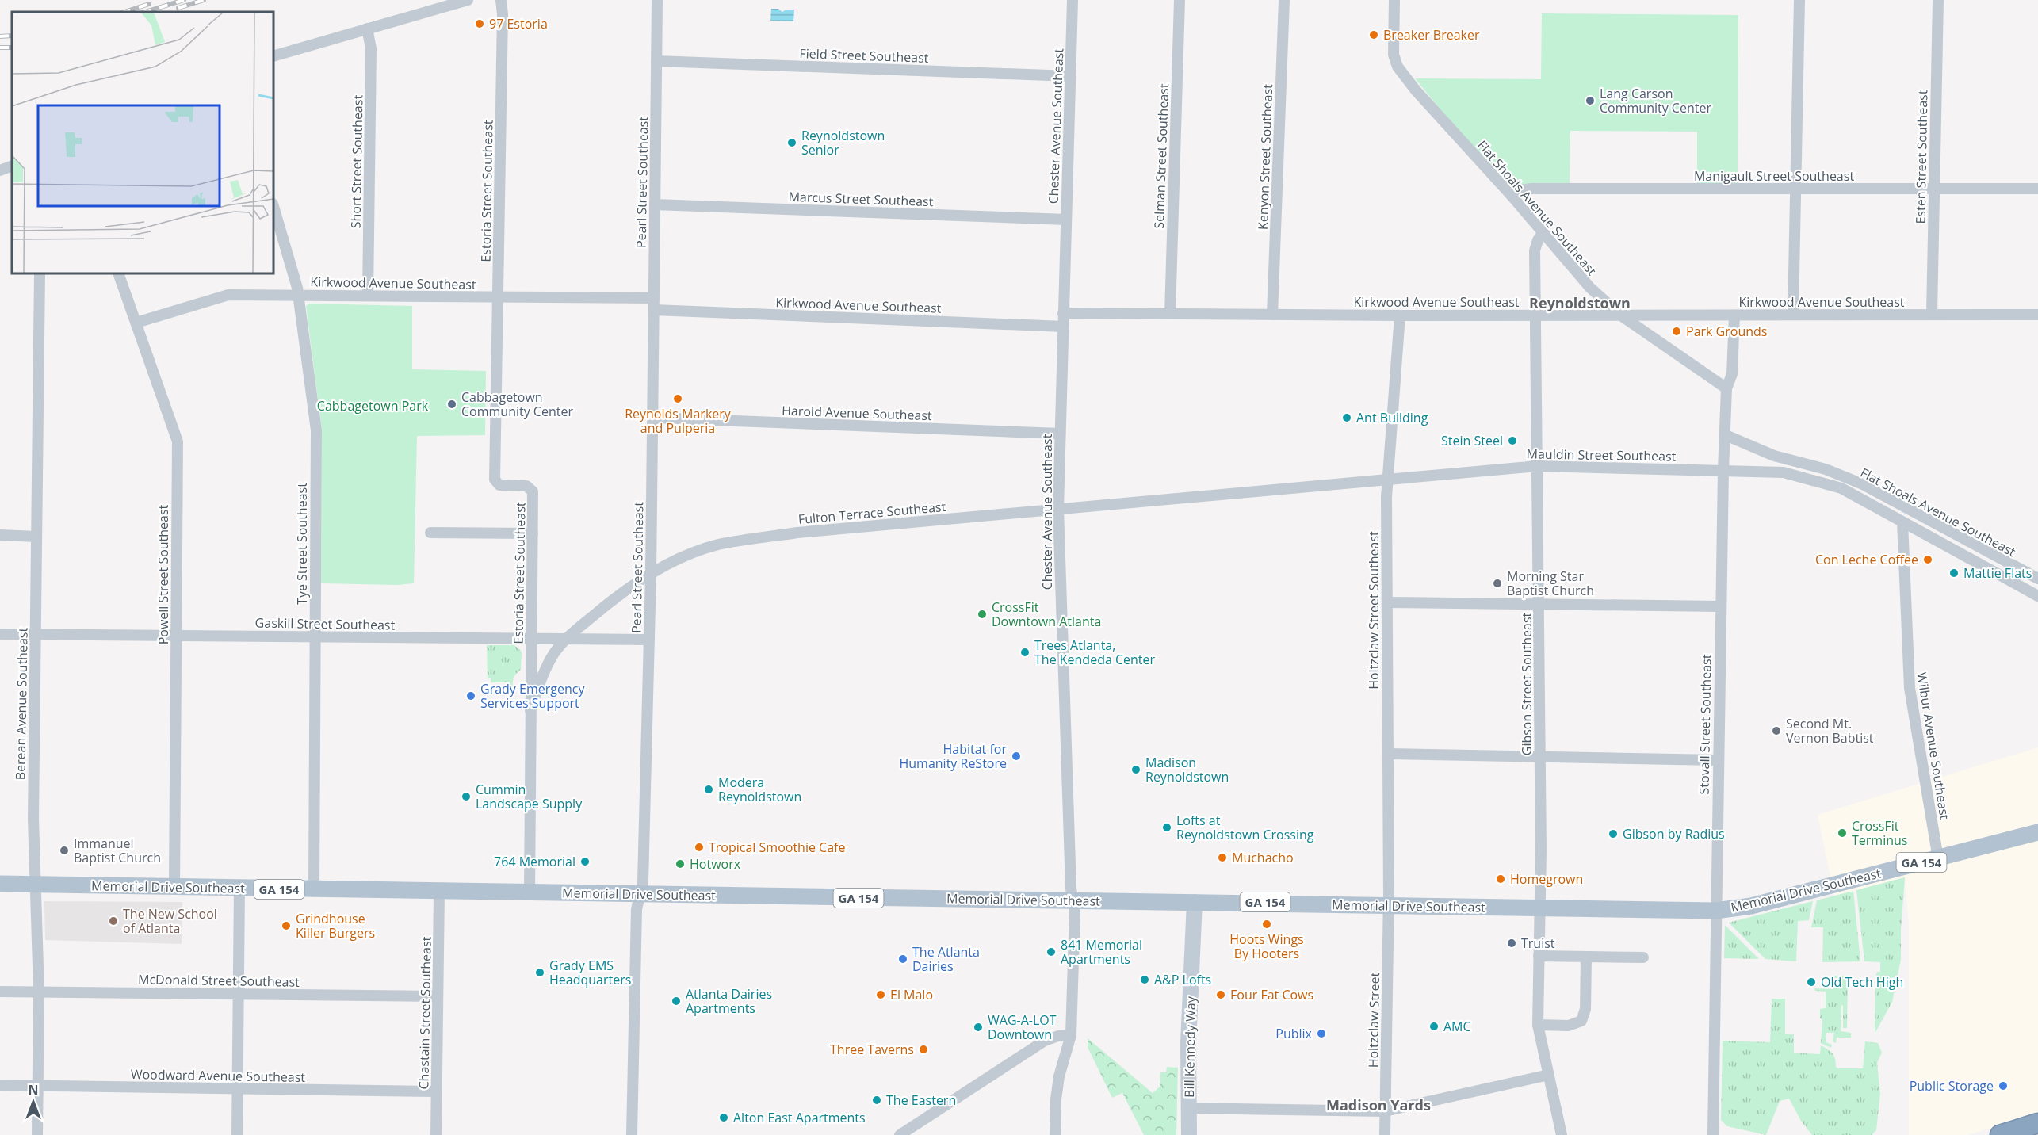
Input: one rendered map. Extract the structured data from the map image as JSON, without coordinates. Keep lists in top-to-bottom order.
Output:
{
  "streets": {
    "main road": ["GA 154", "Memorial Drive Southeast"],
    "street": [
      "Field Street Southeast",
      "Chester Avenue Southeast",
      "Selman Street Southeast",
      "Kenyon Street Southeast",
      "Esten Street Southeast",
      "Short Street Southeast",
      "Manigault Street Southeast",
      "Pearl Street Southeast",
      "Estoria Street Southeast",
      "Marcus Street Southeast",
      "Flat Shoals Avenue Southeast",
      "Kirkwood Avenue Southeast",
      "Harold Avenue Southeast",
      "Mauldin Street Southeast",
      "Fulton Terrace Southeast",
      "Tye Street Southeast",
      "Powell Street Southeast",
      "Holtzclaw Street Southeast",
      "Gaskill Street Southeast",
      "Gibson Street Southeast",
      "Berean Avenue Southeast",
      "Stovall Street Southeast",
      "Wilbur Avenue Southeast",
      "McDonald Street Southeast",
      "Chastain Street Southeast",
      "Holtzclaw Street",
      "Bill Kennedy Way",
      "Woodward Avenue Southeast"
    ]
  },
  "crossings": [
    ["Field Street Southeast", "Chester Avenue Southeast"],
    ["Field Street Southeast", "Pearl Street Southeast"],
    ["Chester Avenue Southeast", "Marcus Street Southeast"],
    ["Chester Avenue Southeast", "Kirkwood Avenue Southeast"],
    ["Chester Avenue Southeast", "Harold Avenue Southeast"],
    ["Chester Avenue Southeast", "Fulton Terrace Southeast"],
    ["Chester Avenue Southeast", "Memorial Drive Southeast"],
    ["Selman Street Southeast", "Kirkwood Avenue Southeast"],
    ["Kenyon Street Southeast", "Kirkwood Avenue Southeast"],
    ["Esten Street Southeast", "Manigault Street Southeast"],
    ["Esten Street Southeast", "Kirkwood Avenue Southeast"],
    ["Short Street Southeast", "Kirkwood Avenue Southeast"],
    ["Manigault Street Southeast", "Flat Shoals Avenue Southeast"],
    ["Pearl Street Southeast", "Marcus Street Southeast"],
    ["Pearl Street Southeast", "Kirkwood Avenue Southeast"],
    ["Pearl Street Southeast", "Harold Avenue Southeast"],
    ["Pearl Street Southeast", "Fulton Terrace Southeast"],
    ["Pearl Street Southeast", "Gaskill Street Southeast"],
    ["Pearl Street Southeast", "Memorial Drive Southeast"],
    ["Estoria Street Southeast", "Kirkwood Avenue Southeast"],
    ["Estoria Street Southeast", "Fulton Terrace Southeast"],
    ["Estoria Street Southeast", "Gaskill Street Southeast"],
    ["Estoria Street Southeast", "Memorial Drive Southeast"],
    ["Flat Shoals Avenue Southeast", "Kirkwood Avenue Southeast"],
    ["Flat Shoals Avenue Southeast", "Mauldin Street Southeast"],
    ["Flat Shoals Avenue Southeast", "Gibson Street Southeast"],
    ["Flat Shoals Avenue Southeast", "Stovall Street Southeast"],
    ["Flat Shoals Avenue Southeast", "Wilbur Avenue Southeast"],
    ["Kirkwood Avenue Southeast", "Tye Street Southeast"],
    ["Kirkwood Avenue Southeast", "Powell Street Southeast"],
    ["Kirkwood Avenue Southeast", "Holtzclaw Street Southeast"],
    ["Kirkwood Avenue Southeast", "Gibson Street Southeast"],
    ["Kirkwood Avenue Southeast", "Stovall Street Southeast"],
    ["Mauldin Street Southeast", "Fulton Terrace Southeast"],
    ["Mauldin Street Southeast", "Holtzclaw Street Southeast"],
    ["Mauldin Street Southeast", "Gibson Street Southeast"],
    ["Mauldin Street Southeast", "Stovall Street Southeast"],
    ["Mauldin Street Southeast", "Wilbur Avenue Southeast"],
    ["Fulton Terrace Southeast", "Gaskill Street Southeast"],
    ["Tye Street Southeast", "Gaskill Street Southeast"],
    ["Tye Street Southeast", "Memorial Drive Southeast"],
    ["Powell Street Southeast", "Gaskill Street Southeast"],
    ["Powell Street Southeast", "Memorial Drive Southeast"],
    ["Holtzclaw Street Southeast", "Memorial Drive Southeast"],
    ["Holtzclaw Street Southeast", "Holtzclaw Street"],
    ["Gaskill Street Southeast", "Berean Avenue Southeast"],
    ["Gibson Street Southeast", "Memorial Drive Southeast"],
    ["Berean Avenue Southeast", "Memorial Drive Southeast"],
    ["Berean Avenue Southeast", "McDonald Street Southeast"],
    ["Berean Avenue Southeast", "Woodward Avenue Southeast"],
    ["Stovall Street Southeast", "Memorial Drive Southeast"],
    ["Wilbur Avenue Southeast", "Memorial Drive Southeast"],
    ["Memorial Drive Southeast", "Chastain Street Southeast"],
    ["Memorial Drive Southeast", "Holtzclaw Street"],
    ["Memorial Drive Southeast", "Bill Kennedy Way"],
    ["McDonald Street Southeast", "Chastain Street Southeast"],
    ["Chastain Street Southeast", "Woodward Avenue Southeast"]
  ],
  "districts": ["Reynoldstown", "Madison Yards"],
  "parks": ["Cabbagetown Park"],
  "places": [
    "97 Estoria",
    "Breaker Breaker",
    "Lang Carson Community Center",
    "Reynoldstown Senior",
    "Park Grounds",
    "Reynolds Markery and Pulperia",
    "Cabbagetown Community Center",
    "Ant Building",
    "Stein Steel",
    "Con Leche Coffee",
    "Mattie Flats",
    "Morning Star Baptist Church",
    "CrossFit Downtown Atlanta",
    "Trees Atlanta, The Kendeda Center",
    "Grady Emergency Services Support",
    "Second Mt. Vernon Babtist",
    "Habitat for Humanity ReStore",
    "Madison Reynoldstown",
    "Modera Reynoldstown",
    "Cummin Landscape Supply",
    "Lofts at Reynoldstown Crossing",
    "CrossFit Terminus",
    "Gibson by Radius",
    "Tropical Smoothie Cafe",
    "Immanuel Baptist Church",
    "Muchacho",
    "764 Memorial",
    "Hotworx",
    "Homegrown",
    "The New School of Atlanta",
    "Hoots Wings By Hooters",
    "Grindhouse Killer Burgers",
    "Truist",
    "841 Memorial Apartments",
    "The Atlanta Dairies",
    "Grady EMS Headquarters",
    "A&P Lofts",
    "Old Tech High",
    "El Malo",
    "Four Fat Cows",
    "Atlanta Dairies Apartments",
    "AMC",
    "WAG-A-LOT Downtown",
    "Publix",
    "Three Taverns",
    "Public Storage",
    "The Eastern",
    "Alton East Apartments"
  ],
  "north": "top"
}
